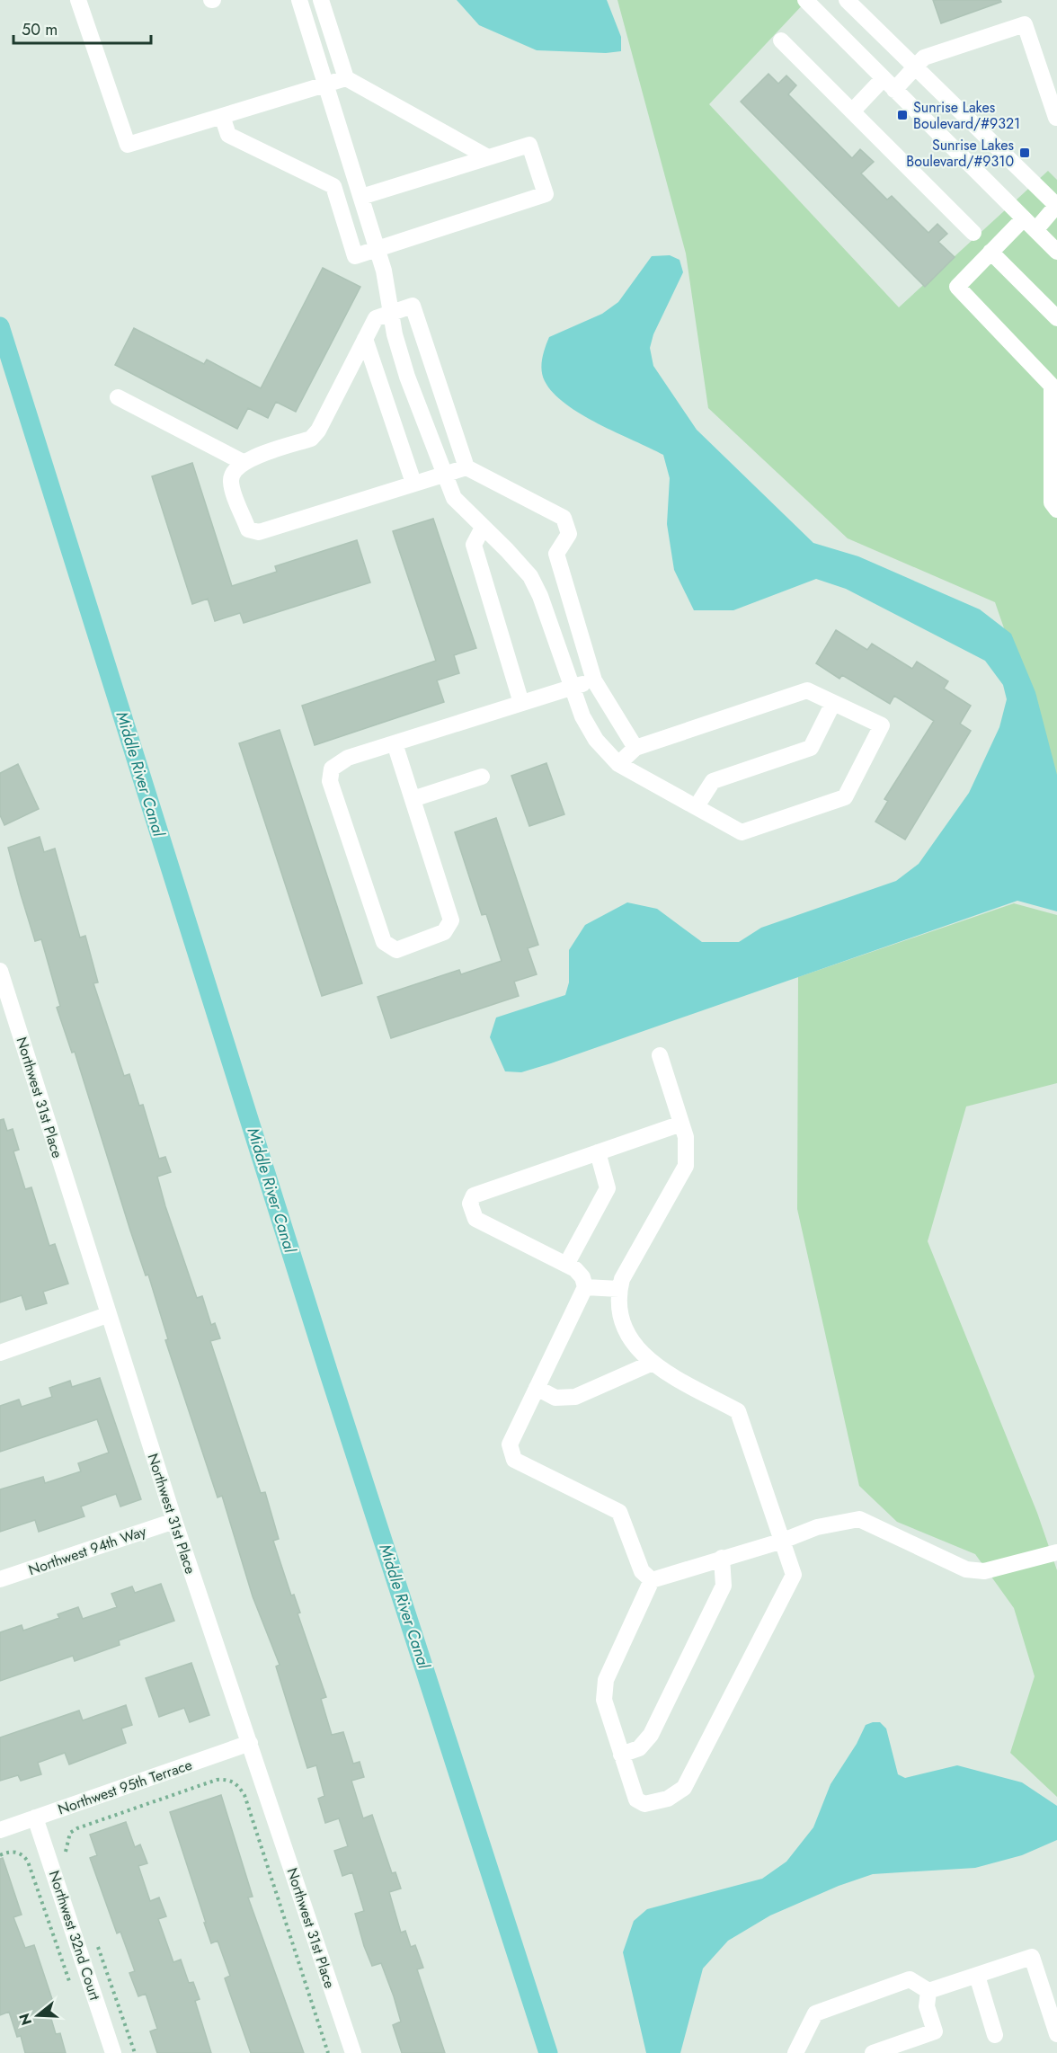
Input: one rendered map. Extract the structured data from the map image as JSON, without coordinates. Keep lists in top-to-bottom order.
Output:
{
  "streets": {
    "street": [
      "Northwest 31st Place",
      "Northwest 94th Way",
      "Northwest 95th Terrace",
      "Northwest 32nd Court"
    ]
  },
  "crossings": [
    ["Northwest 31st Place", "Northwest 94th Way"],
    ["Northwest 31st Place", "Northwest 95th Terrace"],
    ["Northwest 95th Terrace", "Northwest 32nd Court"]
  ],
  "water": ["Middle River Canal"],
  "places": {
    "transit": ["Sunrise Lakes Boulevard/#9321", "Sunrise Lakes Boulevard/#9310"]
  },
  "scale_bar": "50 m",
  "north": "left"
}
